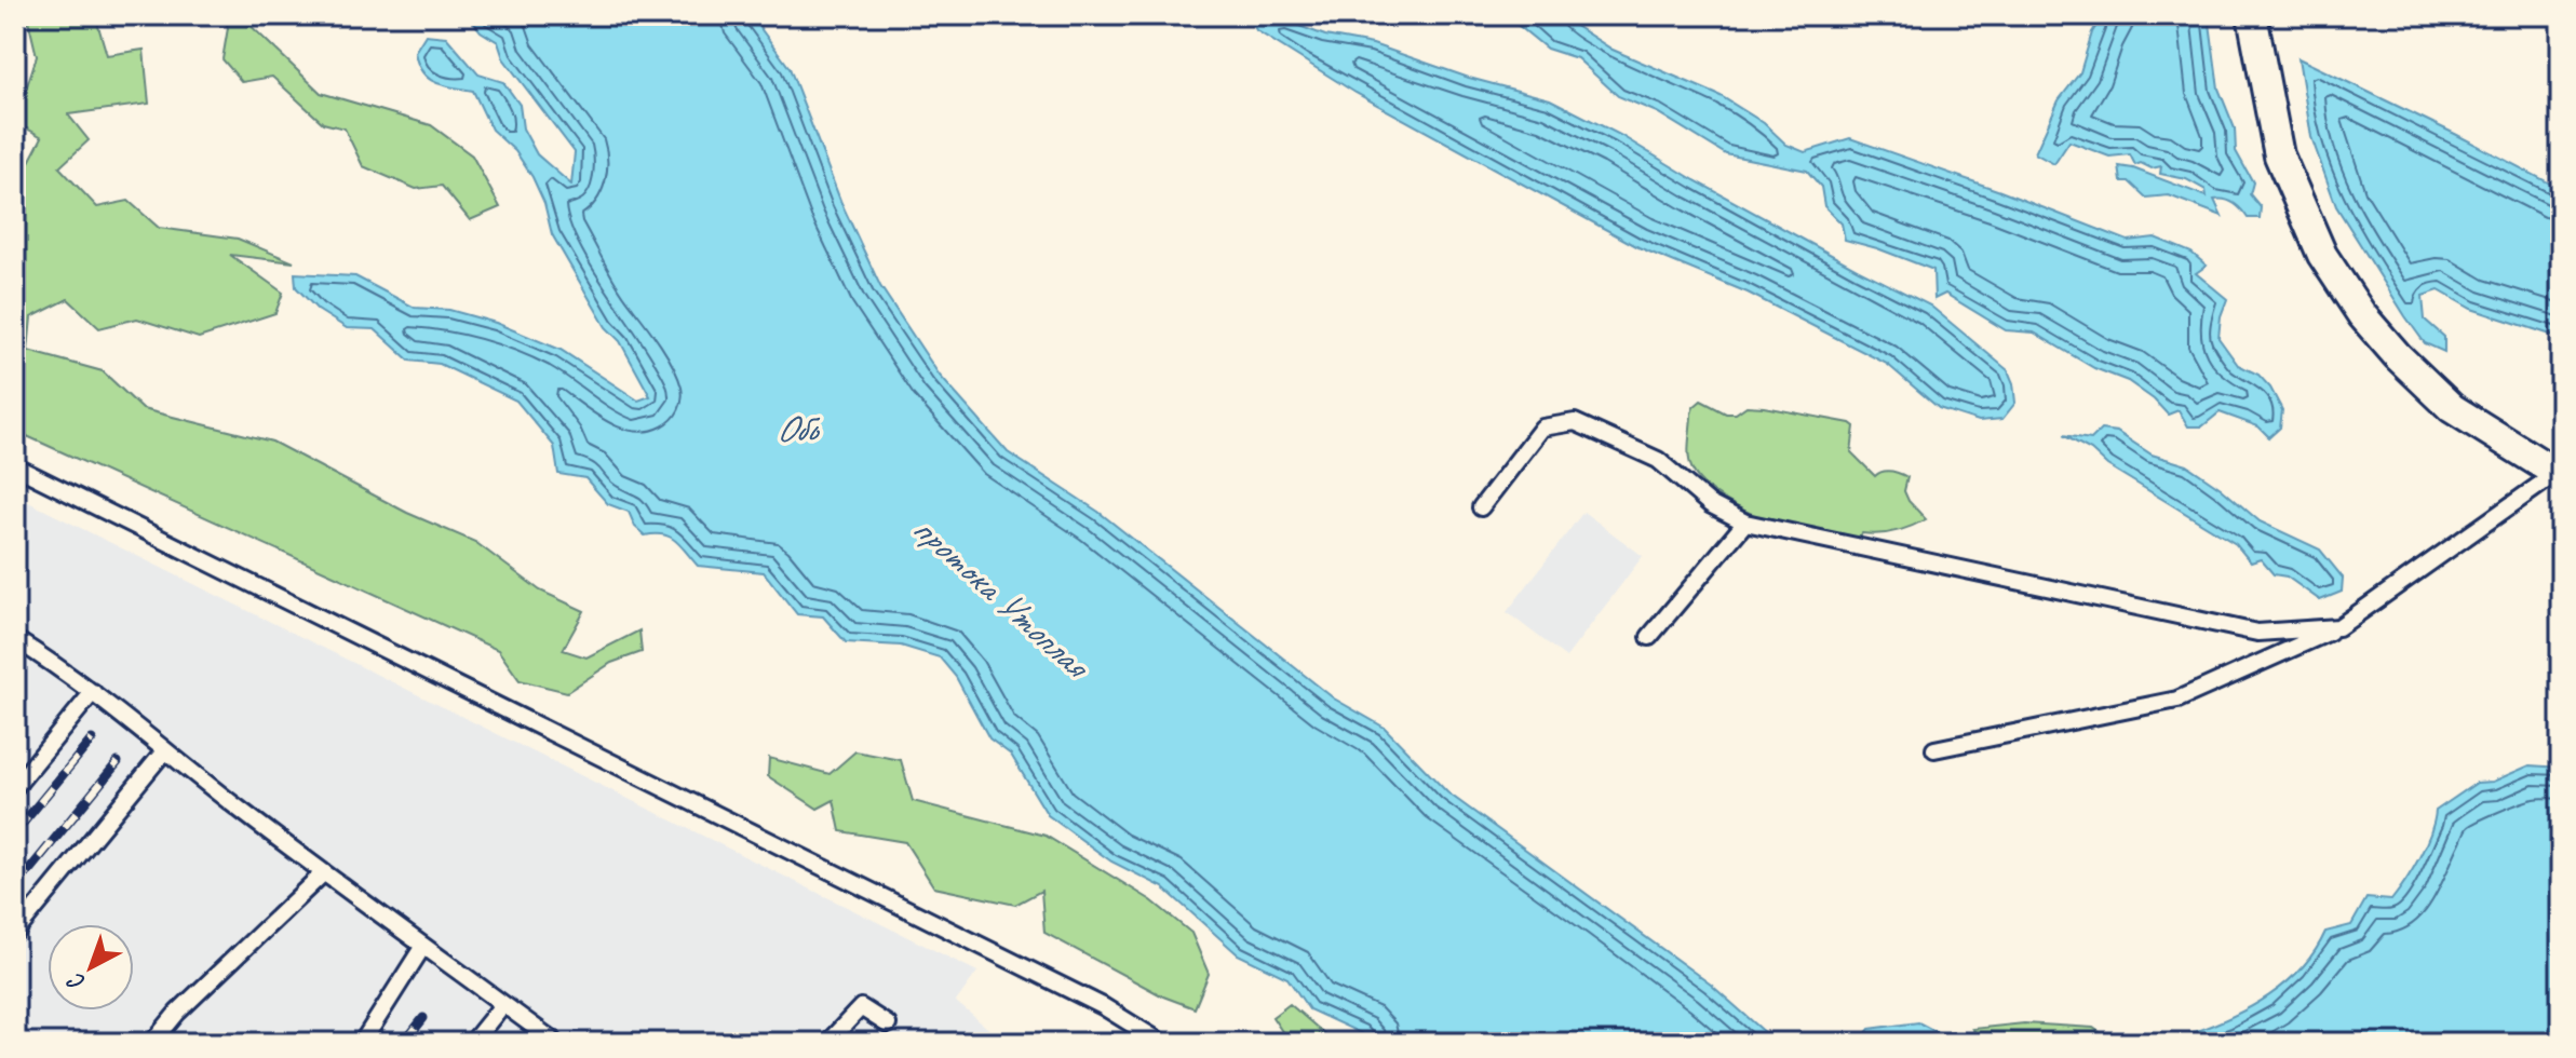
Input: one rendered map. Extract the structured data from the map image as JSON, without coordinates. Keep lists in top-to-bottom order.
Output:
{
  "water": ["Обь", "протока Утоплая"],
  "north": "bottom left"
}
